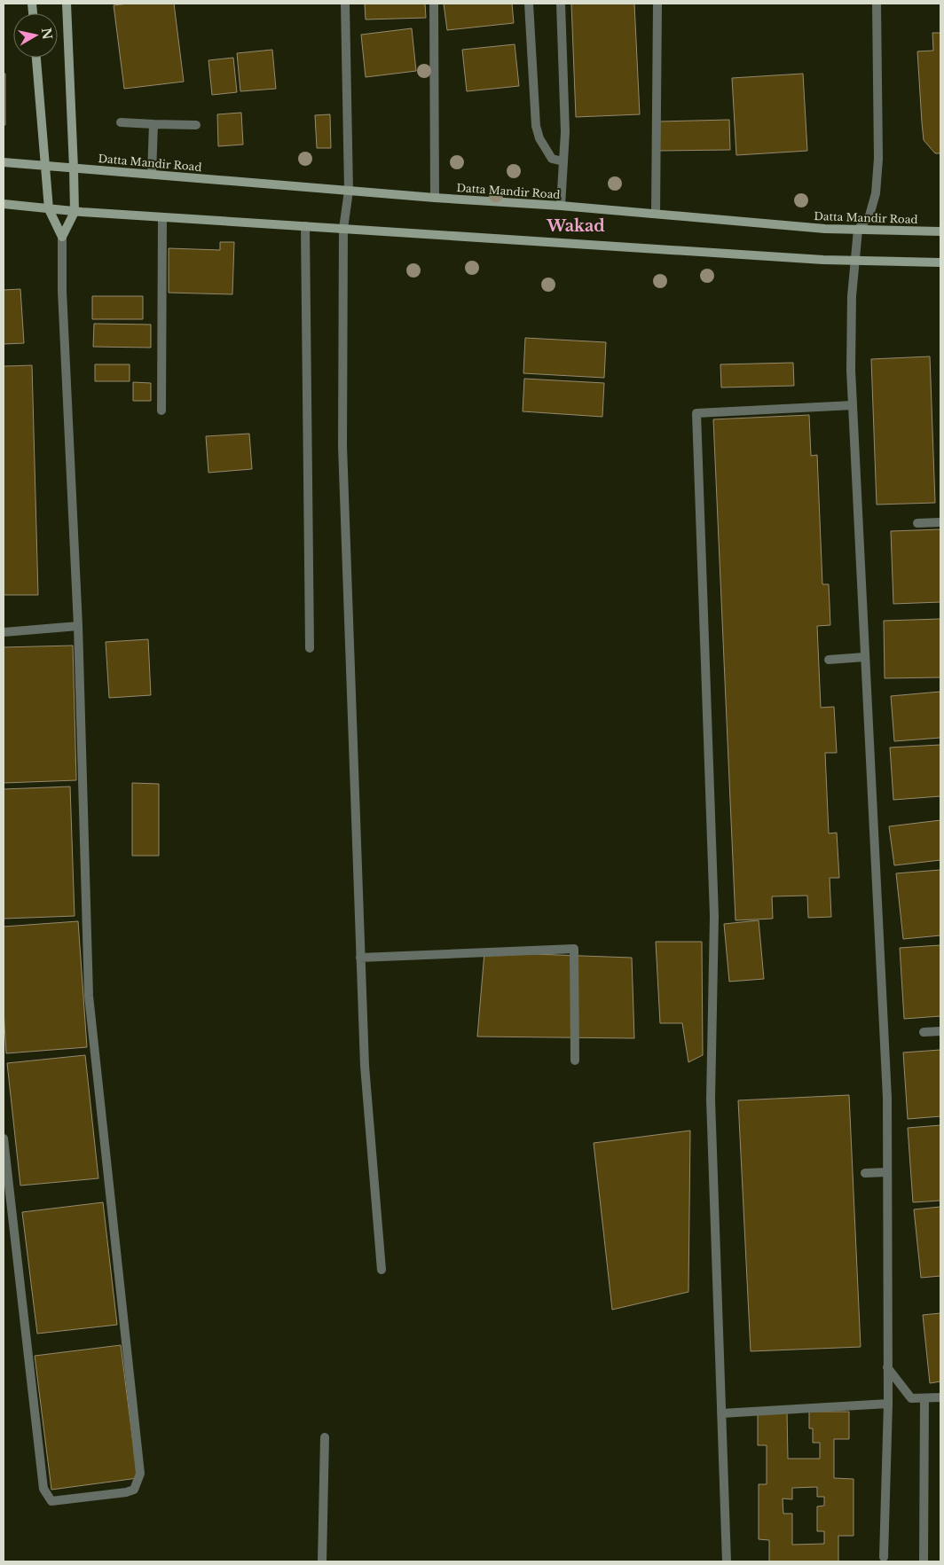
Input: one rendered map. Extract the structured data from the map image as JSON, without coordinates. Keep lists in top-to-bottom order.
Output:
{
  "streets": {
    "main road": ["Datta Mandir Road"]
  },
  "districts": ["Wakad"],
  "north": "right"
}
